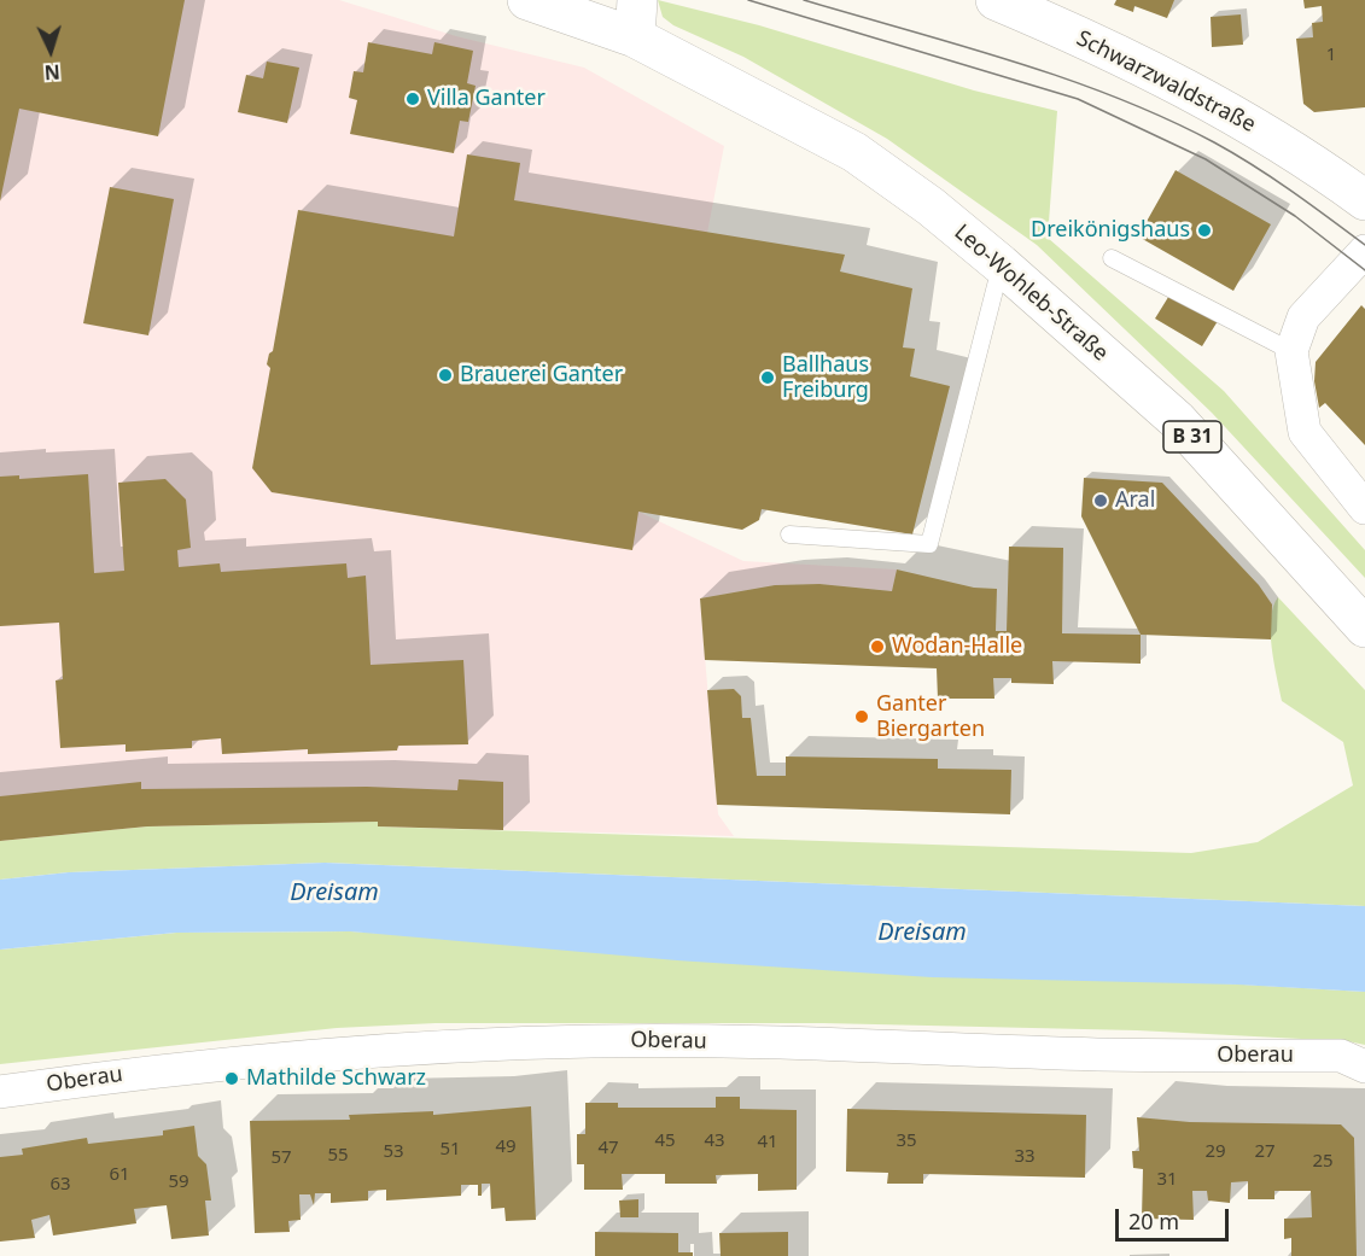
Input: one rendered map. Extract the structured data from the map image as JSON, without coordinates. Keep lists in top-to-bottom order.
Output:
{
  "streets": {
    "main road": ["Schwarzwaldstraße", "Leo-Wohleb-Straße", "B 31"],
    "street": ["Oberau"]
  },
  "crossings": [
    ["Leo-Wohleb-Straße", "B 31"]
  ],
  "water": ["Dreisam"],
  "places": [
    "Villa Ganter",
    "Dreikönigshaus",
    "Brauerei Ganter",
    "Ballhaus Freiburg",
    "Aral",
    "Wodan-Halle",
    "Ganter Biergarten",
    "Mathilde Schwarz"
  ],
  "house_numbers": [
    "1",
    "45",
    "43",
    "35",
    "41",
    "49",
    "47",
    "51",
    "53",
    "29",
    "27",
    "55",
    "33",
    "57",
    "25",
    "61",
    "31",
    "59",
    "63"
  ],
  "scale_bar": "20 m",
  "north": "bottom"
}
